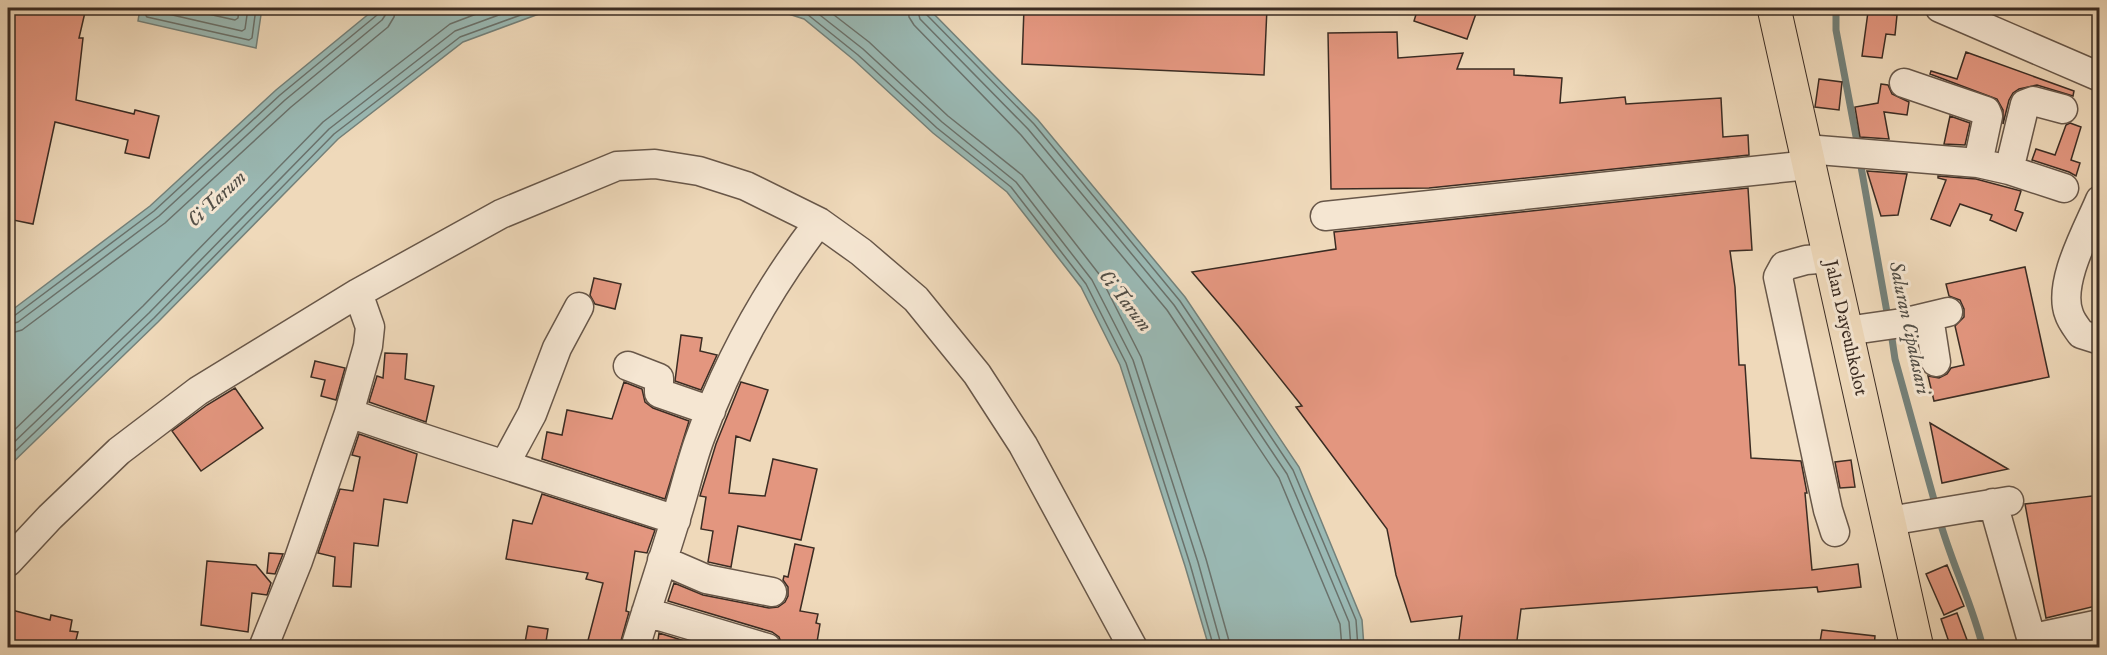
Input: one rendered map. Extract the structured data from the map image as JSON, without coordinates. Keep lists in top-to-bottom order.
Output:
{
  "streets": {
    "main road": ["Jalan Dayeuhkolot"]
  },
  "water": ["Ci Tarum", "Saluran Cipalasari"]
}
